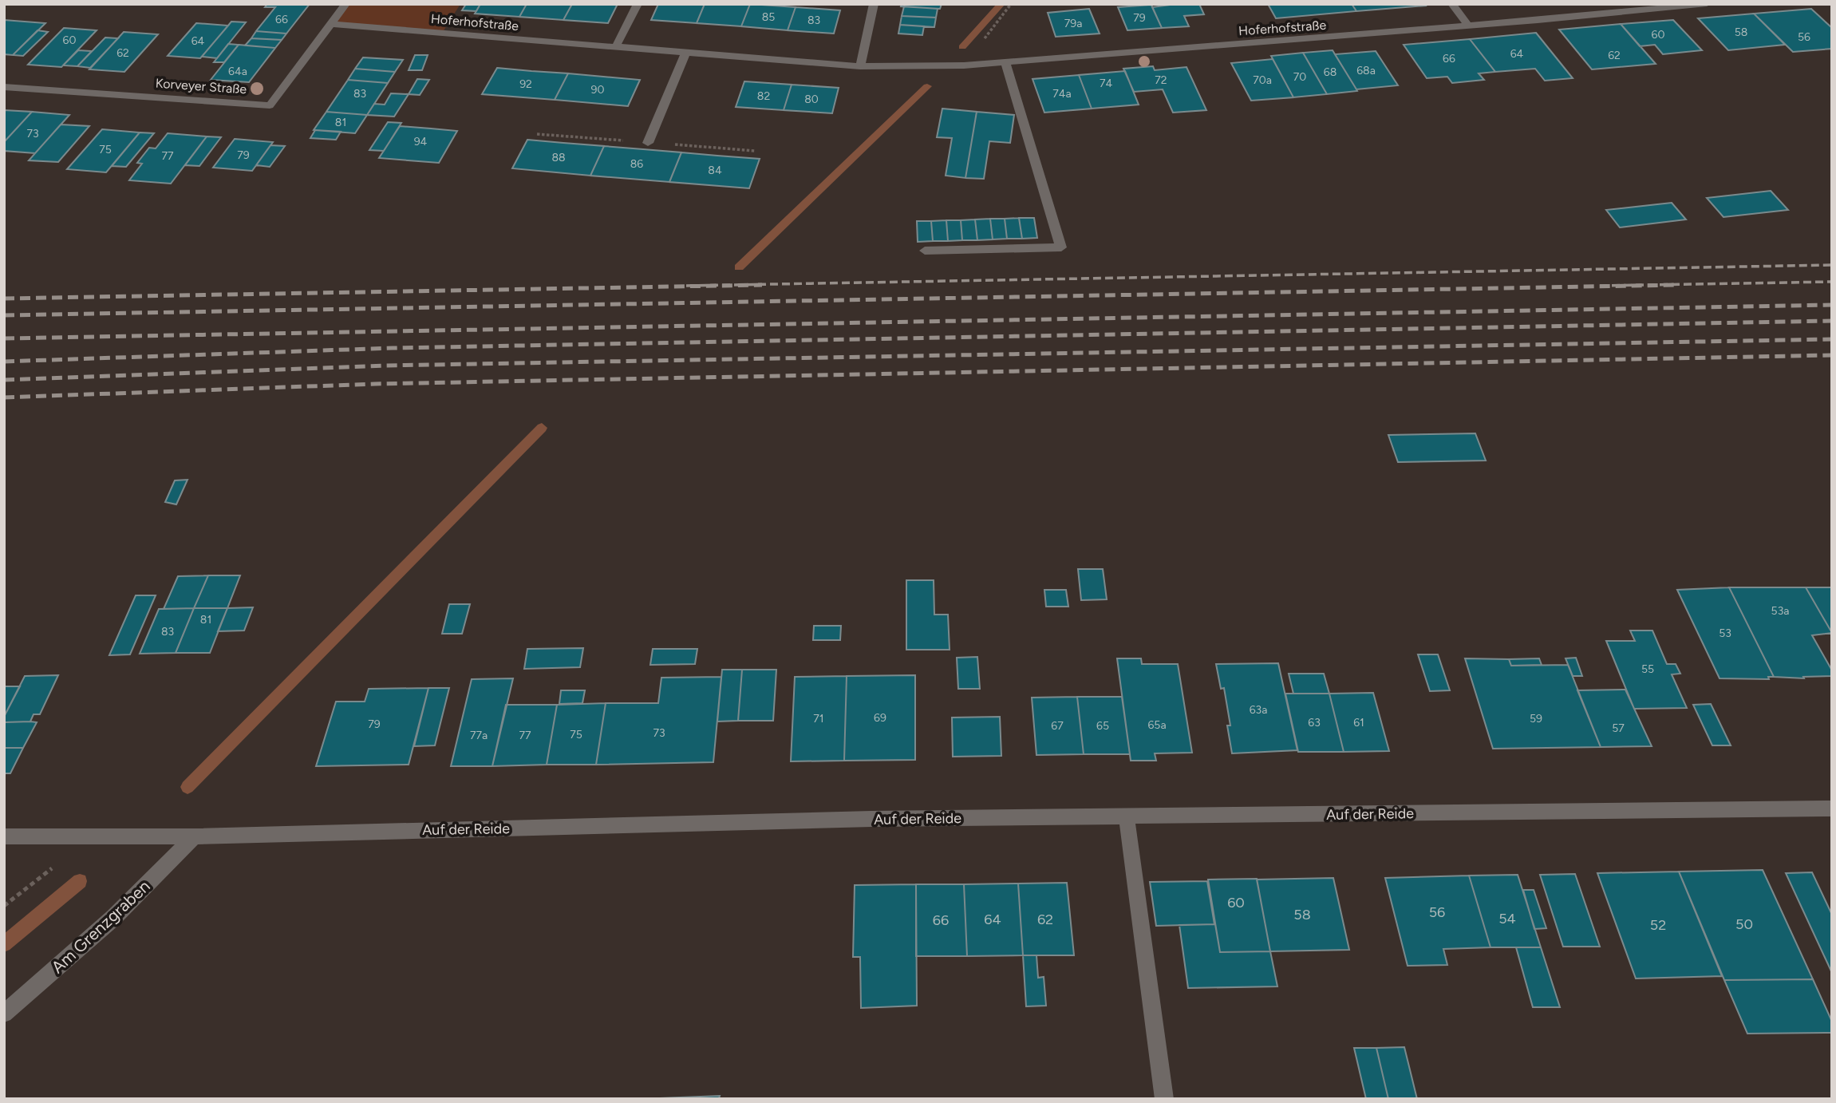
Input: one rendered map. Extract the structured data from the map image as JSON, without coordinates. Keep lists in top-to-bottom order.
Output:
{
  "streets": {
    "street": [
      "Hoferhofstraße",
      "Korveyer Straße",
      "Auf der Reide",
      "Am Grenzgraben"
    ]
  },
  "crossings": [
    ["Hoferhofstraße", "Korveyer Straße"],
    ["Auf der Reide", "Am Grenzgraben"]
  ],
  "house_numbers": [
    "85",
    "79",
    "66",
    "83",
    "79a",
    "58",
    "60",
    "56",
    "60",
    "64",
    "62",
    "64",
    "62",
    "66",
    "68a",
    "64a",
    "68",
    "70",
    "72",
    "70a",
    "74",
    "92",
    "90",
    "83",
    "74a",
    "82",
    "80",
    "81",
    "73",
    "94",
    "75",
    "79",
    "77",
    "88",
    "86",
    "84",
    "53a",
    "81",
    "83",
    "53",
    "55",
    "63a",
    "69",
    "71",
    "59",
    "63",
    "61",
    "79",
    "65a",
    "67",
    "65",
    "57",
    "73",
    "75",
    "77a",
    "77",
    "60",
    "56",
    "58",
    "54",
    "64",
    "62",
    "66",
    "50",
    "52"
  ]
}
